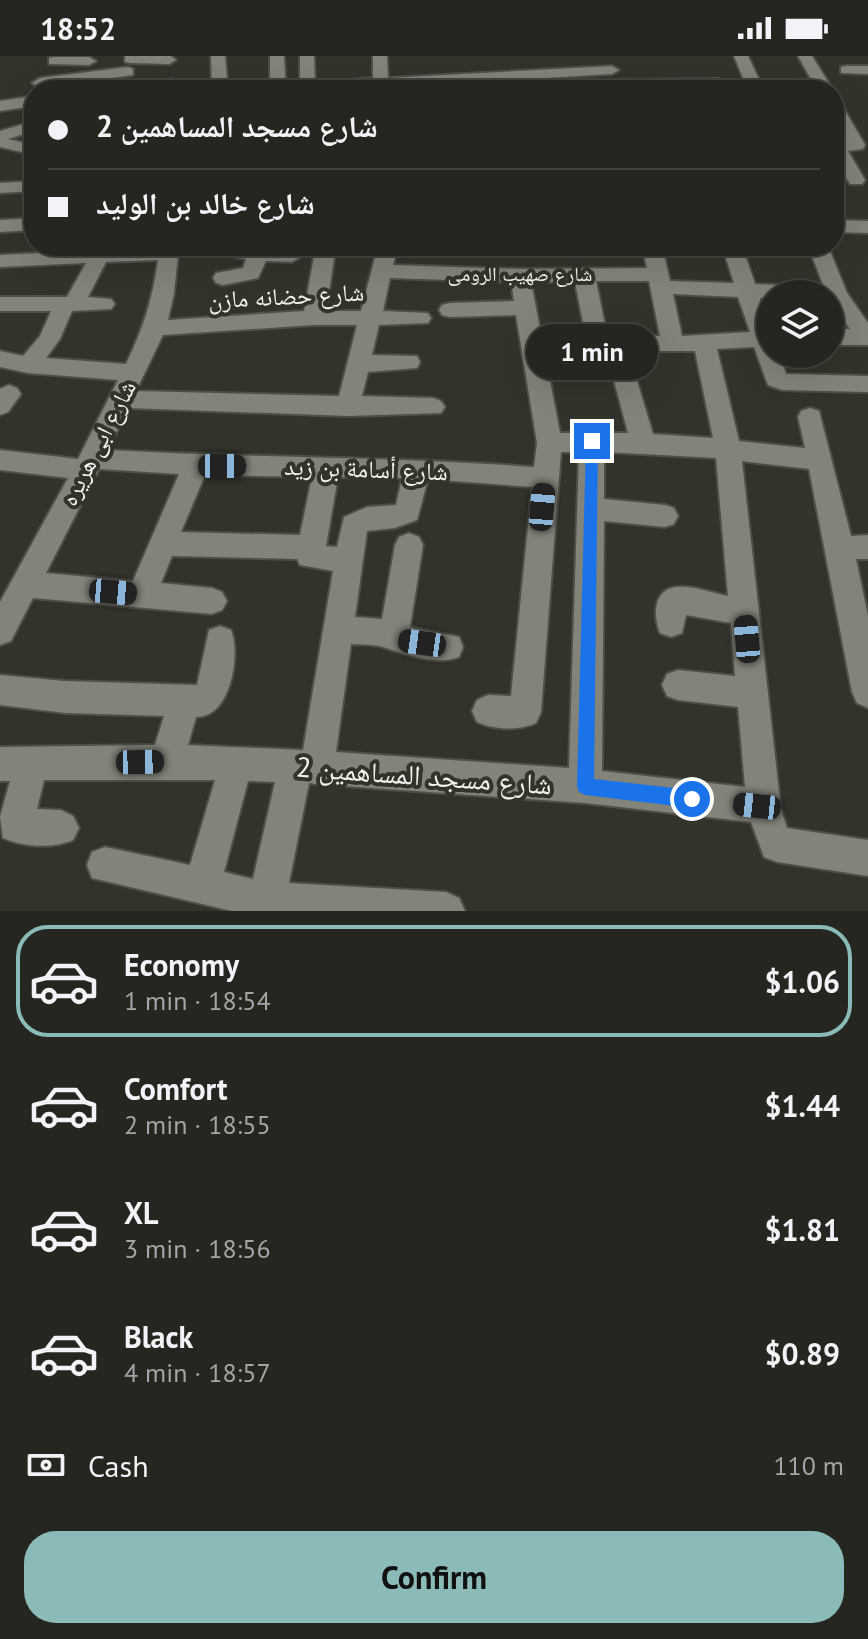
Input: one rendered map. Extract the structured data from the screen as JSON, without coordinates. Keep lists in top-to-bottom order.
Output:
{
  "streets": {
    "street": [
      "شارع صهيب الرومى",
      "شارع حضانه مازن",
      "شارع ابى هريره",
      "شارع أسامة بن زيد",
      "شارع مسجد المساهمين 2"
    ]
  },
  "crossings": [
    ["شارع حضانه مازن", "شارع ابى هريره"],
    ["شارع ابى هريره", "شارع أسامة بن زيد"]
  ],
  "page": {
    "status": "18:52",
    "banner": ["شارع مسجد المساهمين 2", "شارع خالد بن الوليد"],
    "bubble": "1 min",
    "list": [
      {
        "name": "Economy",
        "note": "1 min · 18:54",
        "value": "$1.06"
      },
      {
        "name": "Comfort",
        "note": "2 min · 18:55",
        "value": "$1.44"
      },
      {
        "name": "XL",
        "note": "3 min · 18:56",
        "value": "$1.81"
      },
      {
        "name": "Black",
        "note": "4 min · 18:57",
        "value": "$0.89"
      }
    ],
    "pay": ["Cash", "110 m"],
    "buttons": "Confirm"
  }
}
